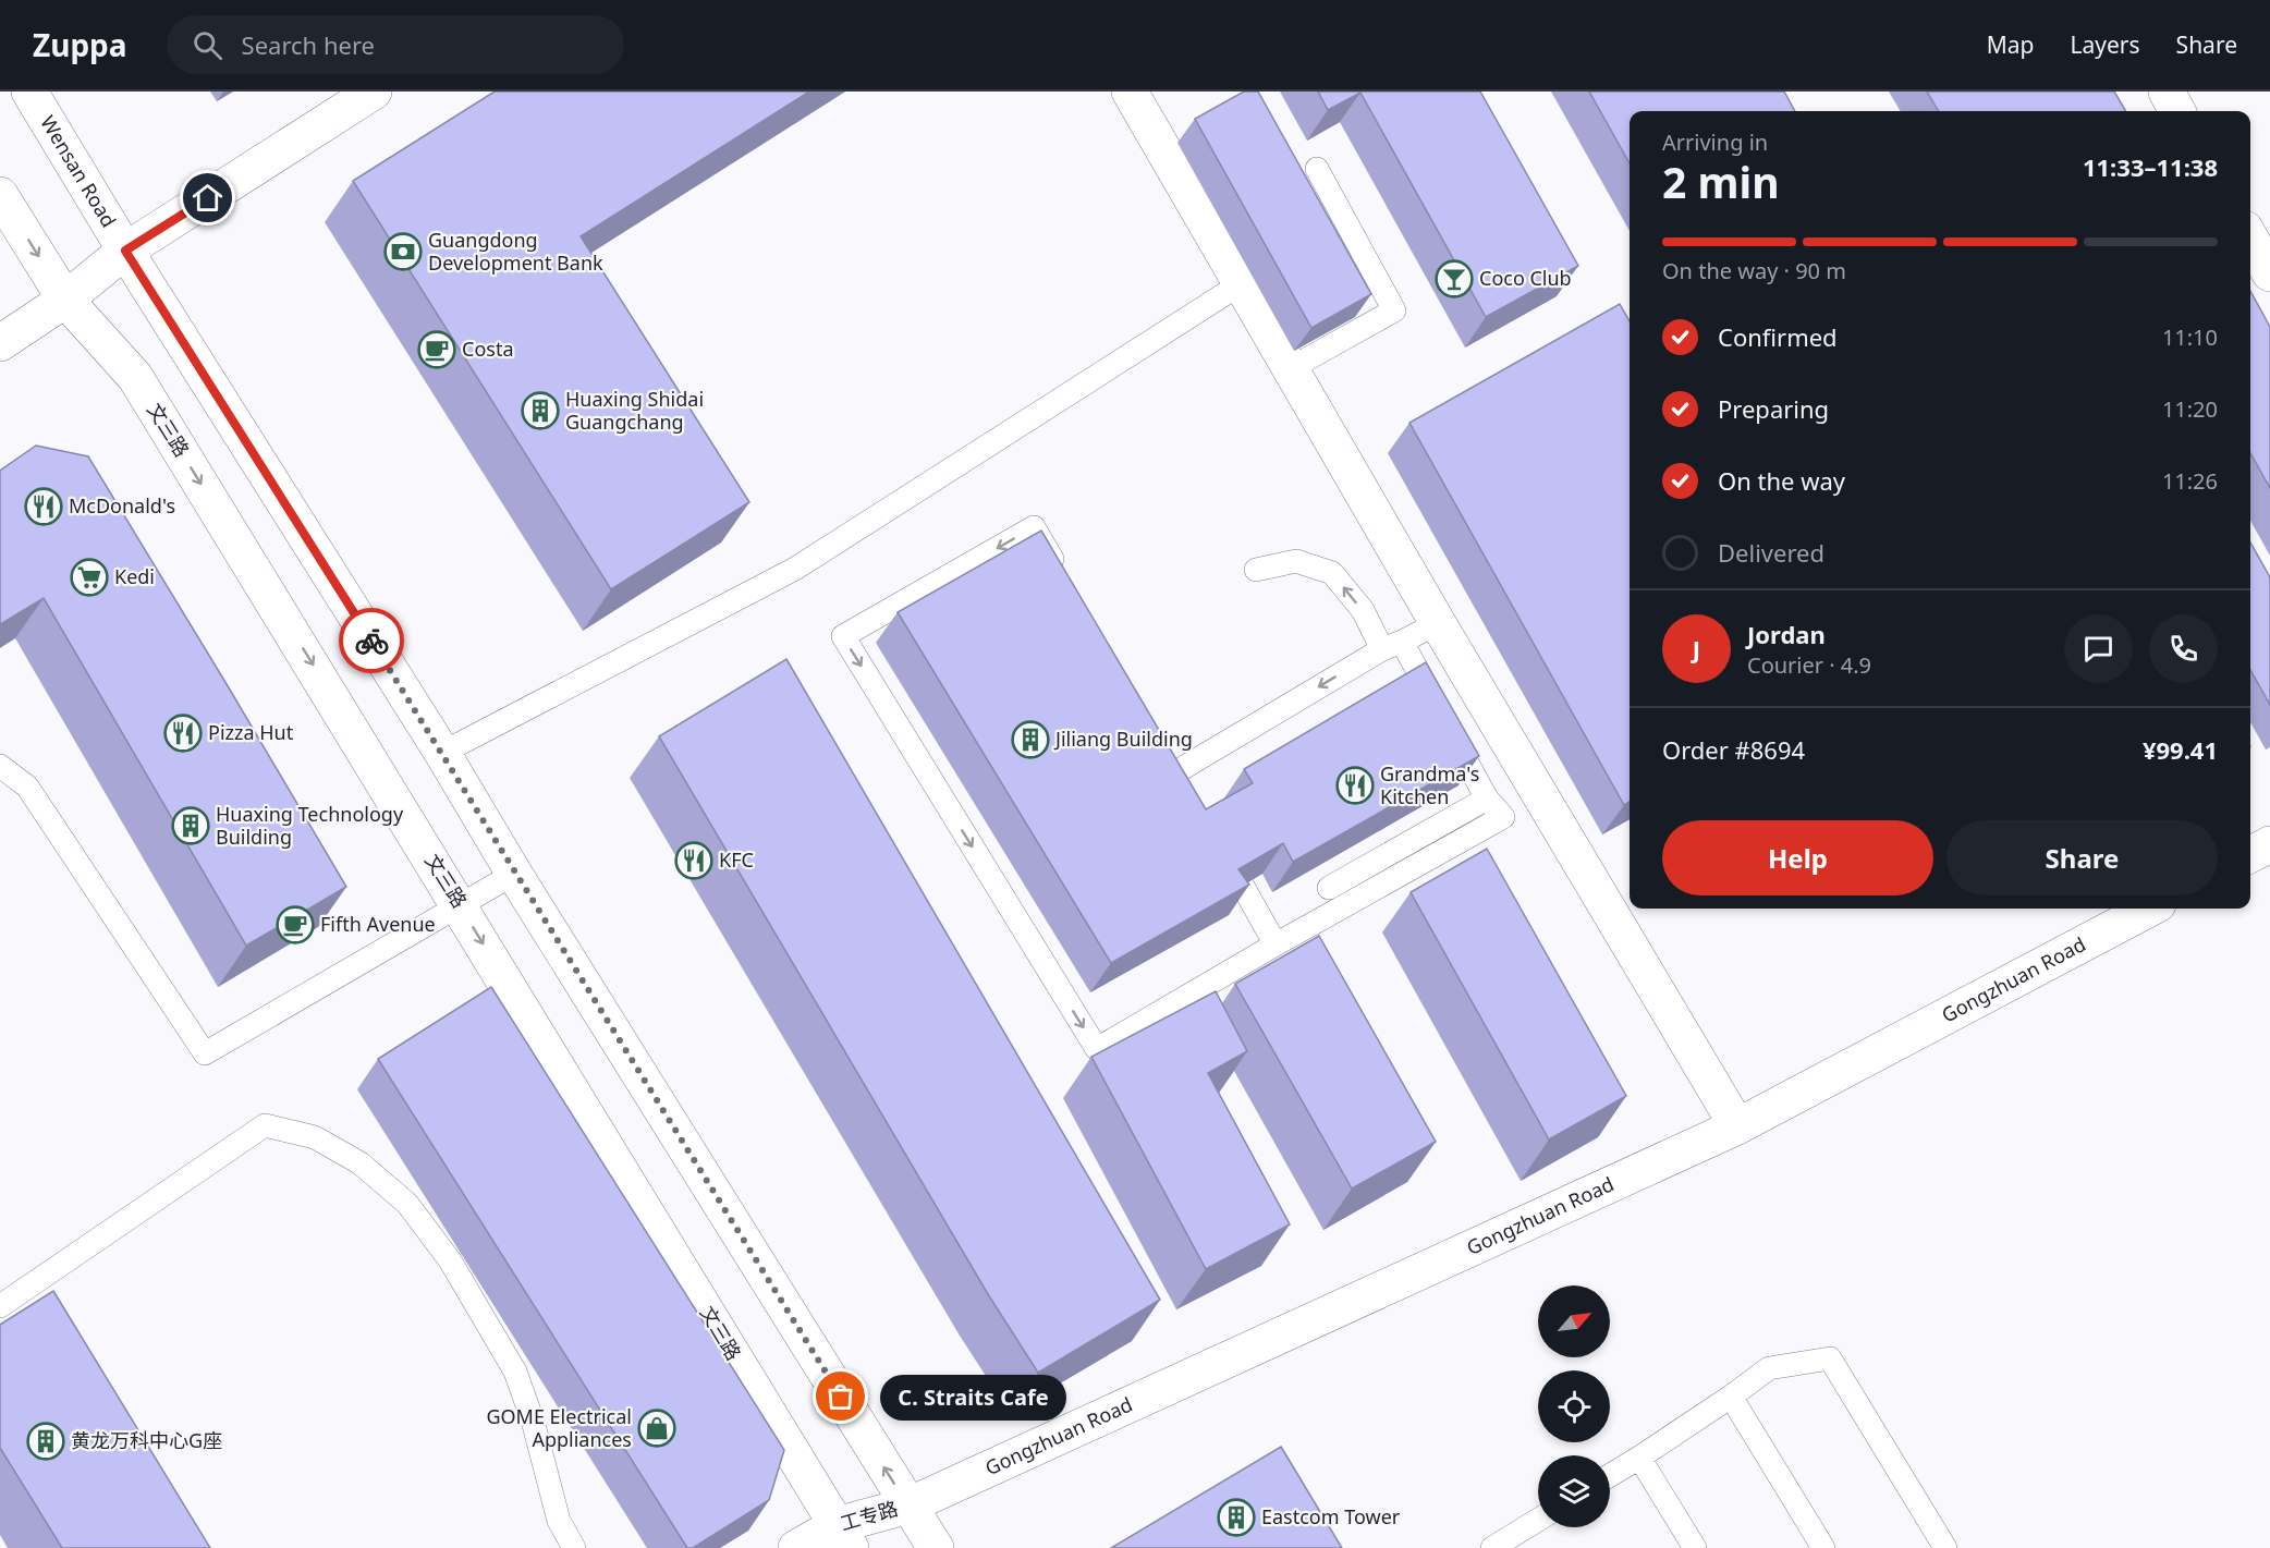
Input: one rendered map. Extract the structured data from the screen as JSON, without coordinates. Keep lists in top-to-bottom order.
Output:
{
  "streets": {
    "street": [
      "Wensan Road",
      "文三路",
      "Gongzhuan Road",
      "工专路"
    ]
  },
  "crossings": [
    ["Wensan Road", "Gongzhuan Road"],
    ["Wensan Road", "工专路"],
    ["文三路", "工专路"],
    ["Gongzhuan Road", "工专路"]
  ],
  "one_way": ["Wensan Road", "文三路"],
  "places": {
    "bank": ["Guangdong Development Bank"],
    "bar": ["Coco Club"],
    "cafe": ["Costa", "Fifth Avenue"],
    "building": [
      "Huaxing Shidai Guangchang",
      "Jiliang Building",
      "Huaxing Technology Building",
      "黄龙万科中心G座",
      "Eastcom Tower"
    ],
    "restaurant": [
      "McDonald's",
      "Pizza Hut",
      "Grandma's Kitchen",
      "KFC"
    ],
    "supermarket": ["Kedi"],
    "other": ["C. Straits Cafe"],
    "shop": ["GOME Electrical Appliances"]
  },
  "north": "top right",
  "page": {
    "header": "Zuppa",
    "search": "Search here",
    "nav": ["Map", "Layers", "Share"],
    "heading": ["2 min", "Arriving in", "11:33–11:38"],
    "panel": [
      "Jordan",
      "Courier · 4.9",
      "Order #8694",
      "¥99.41"
    ],
    "bar": "On the way · 90 m",
    "list": [
      ["Confirmed", "11:10"],
      ["Preparing", "11:20"],
      ["On the way", "11:26"],
      "Delivered"
    ],
    "round": "J",
    "buttons": ["Help", "Share"],
    "bubble": "C. Straits Cafe"
  }
}
